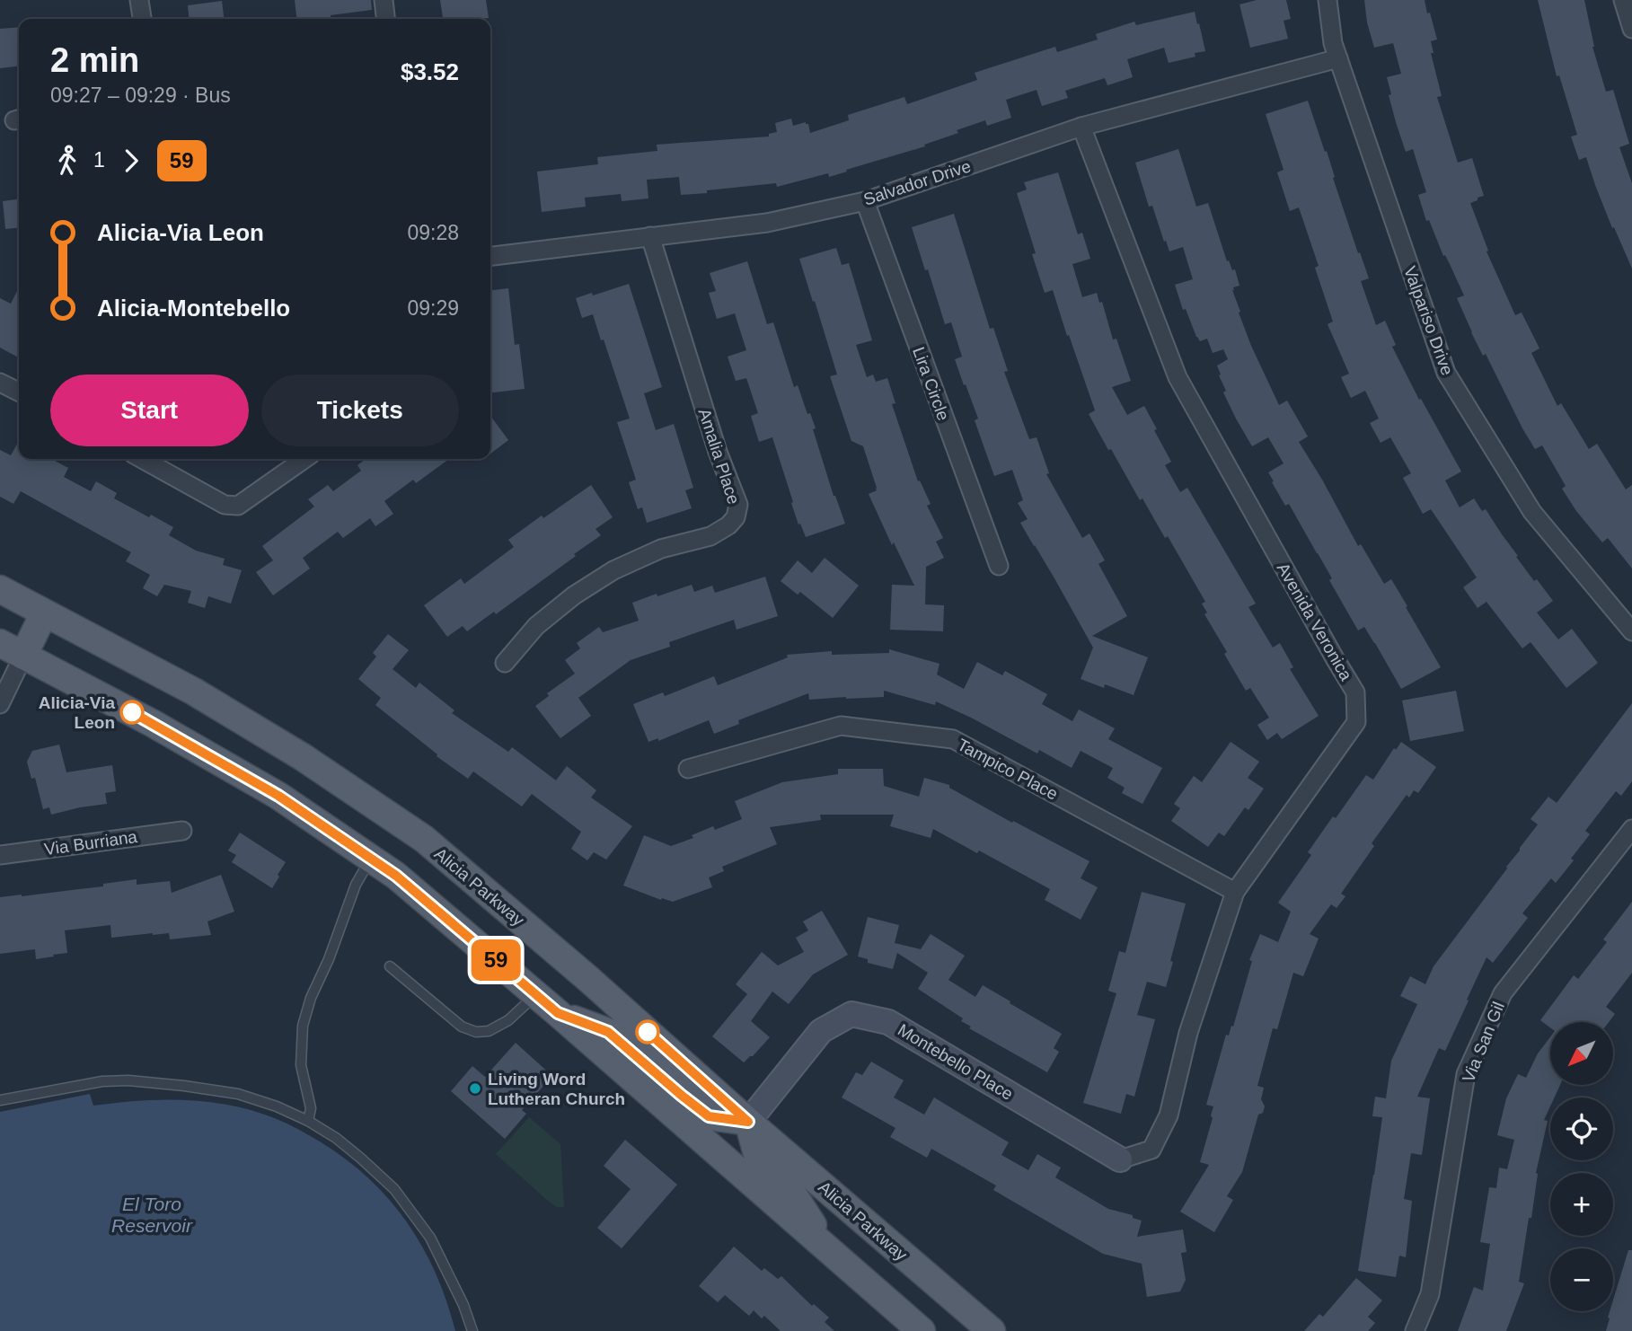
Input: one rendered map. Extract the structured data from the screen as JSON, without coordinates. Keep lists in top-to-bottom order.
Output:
{
  "streets": {
    "main road": ["Alicia Parkway"],
    "street": [
      "Salvador Drive",
      "Valpariso Drive",
      "Lira Circle",
      "Amalia Place",
      "Avenida Veronica",
      "Tampico Place",
      "Via Burriana",
      "Via San Gil",
      "Montebello Place"
    ]
  },
  "crossings": [
    ["Salvador Drive", "Valpariso Drive"],
    ["Salvador Drive", "Lira Circle"],
    ["Salvador Drive", "Amalia Place"],
    ["Salvador Drive", "Avenida Veronica"],
    ["Avenida Veronica", "Tampico Place"],
    ["Avenida Veronica", "Montebello Place"],
    ["Alicia Parkway", "Montebello Place"]
  ],
  "water": ["El Toro Reservoir"],
  "places": ["Alicia-Via Leon", "Living Word Lutheran Church"],
  "lines": ["bus line 59"],
  "north": "bottom left",
  "page": {
    "on_map": "59",
    "heading": ["2 min", "09:27 – 09:29 · Bus", "$3.52"],
    "legs": ["1", "59"],
    "list": [
      {
        "name": "Alicia-Via Leon",
        "value": "09:28"
      },
      {
        "name": "Alicia-Montebello",
        "value": "09:29"
      }
    ],
    "buttons": ["Start", "Tickets"],
    "map_buttons": ["+", "−"]
  }
}
